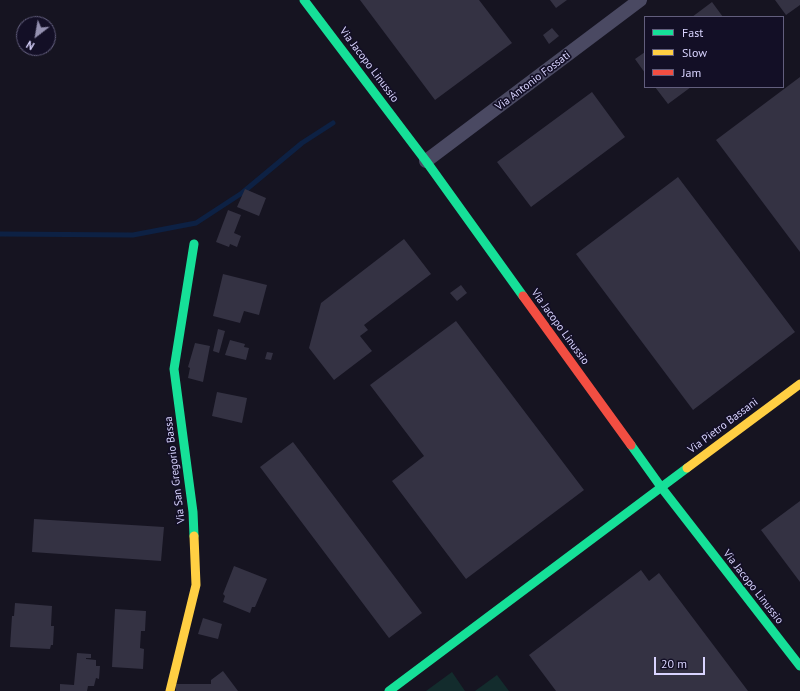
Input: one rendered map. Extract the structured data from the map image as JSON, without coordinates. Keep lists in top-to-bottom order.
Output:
{
  "streets": {
    "street": [
      "Via Jacopo Linussio",
      "Via Antonio Fossati",
      "Via Pietro Bassani",
      "Via San Gregorio Bassa"
    ]
  },
  "crossings": [
    ["Via Jacopo Linussio", "Via Antonio Fossati"],
    ["Via Jacopo Linussio", "Via Pietro Bassani"]
  ],
  "legend": ["Fast", "Slow", "Jam"],
  "scale_bar": "20 m",
  "north": "bottom left"
}
